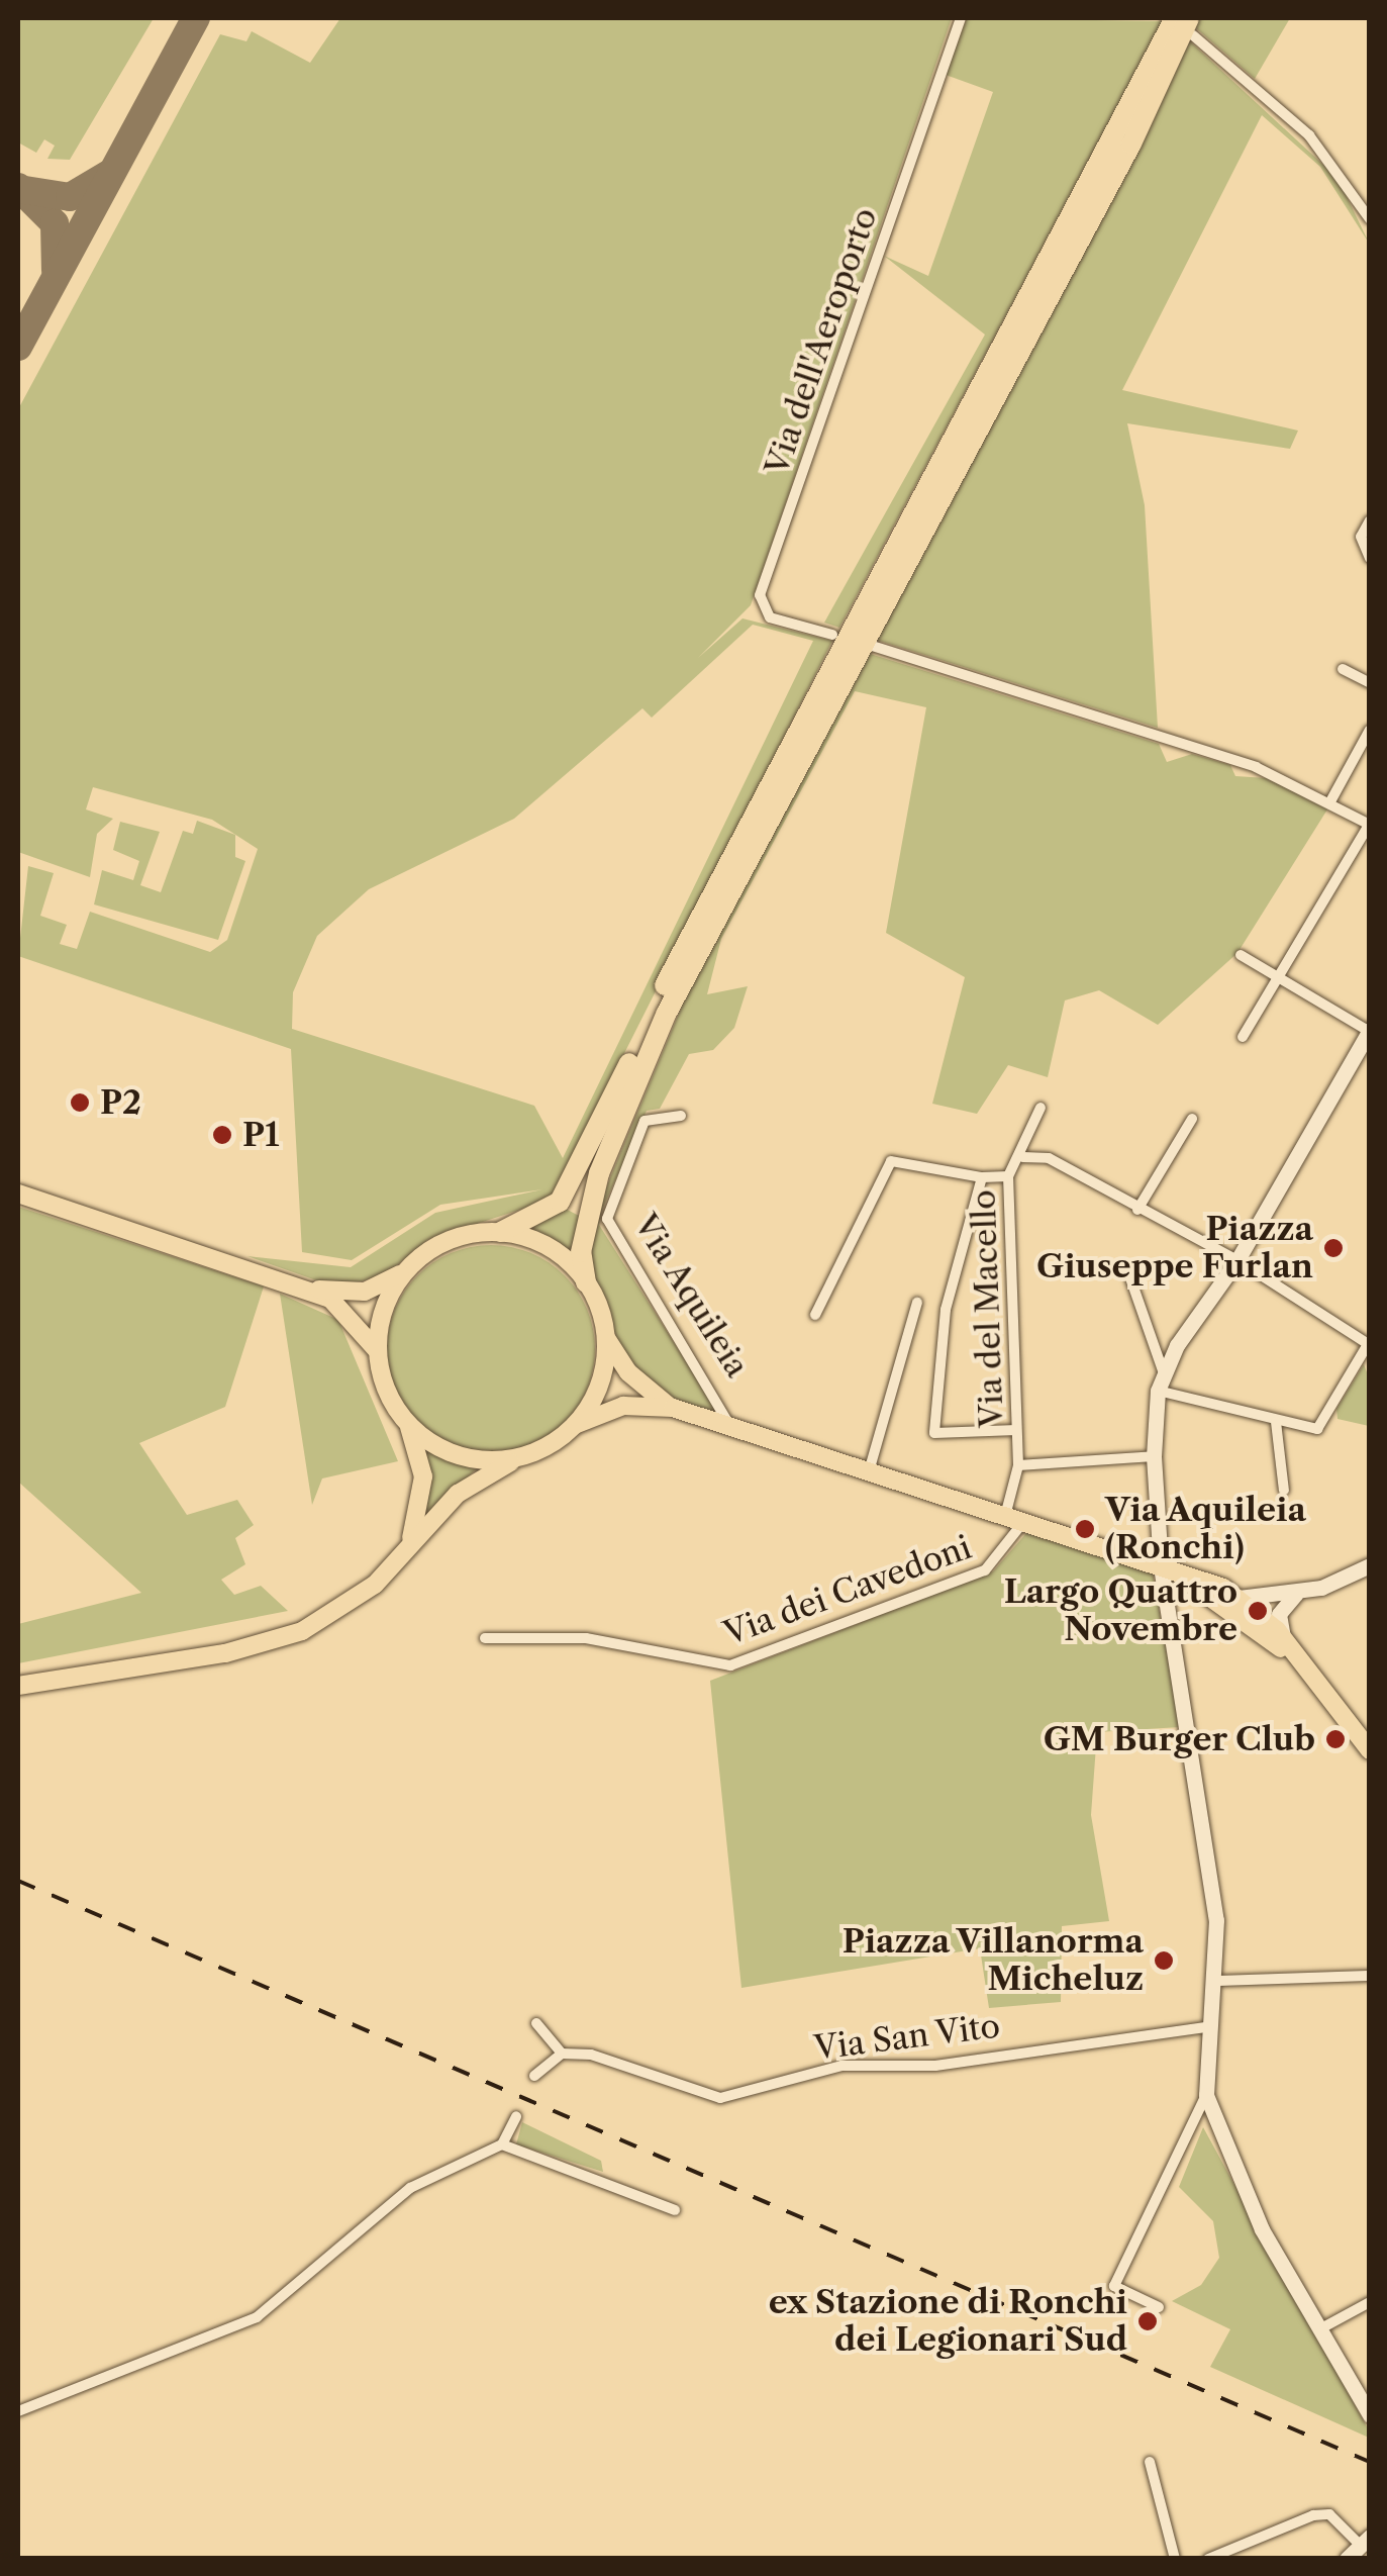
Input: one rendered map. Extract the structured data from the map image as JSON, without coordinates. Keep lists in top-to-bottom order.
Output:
{
  "streets": {
    "main road": ["Via Aquileia"],
    "street": [
      "Via dell'Aeroporto",
      "Via del Macello",
      "Via dei Cavedoni",
      "Via San Vito"
    ]
  },
  "crossings": [
    ["Via Aquileia", "Via del Macello"],
    ["Via Aquileia", "Via dei Cavedoni"],
    ["Via del Macello", "Via dei Cavedoni"]
  ],
  "places": [
    "P2",
    "P1",
    "Piazza Giuseppe Furlan",
    "Via Aquileia (Ronchi)",
    "Largo Quattro Novembre",
    "GM Burger Club",
    "Piazza Villanorma Micheluz",
    "ex Stazione di Ronchi dei Legionari Sud"
  ]
}
